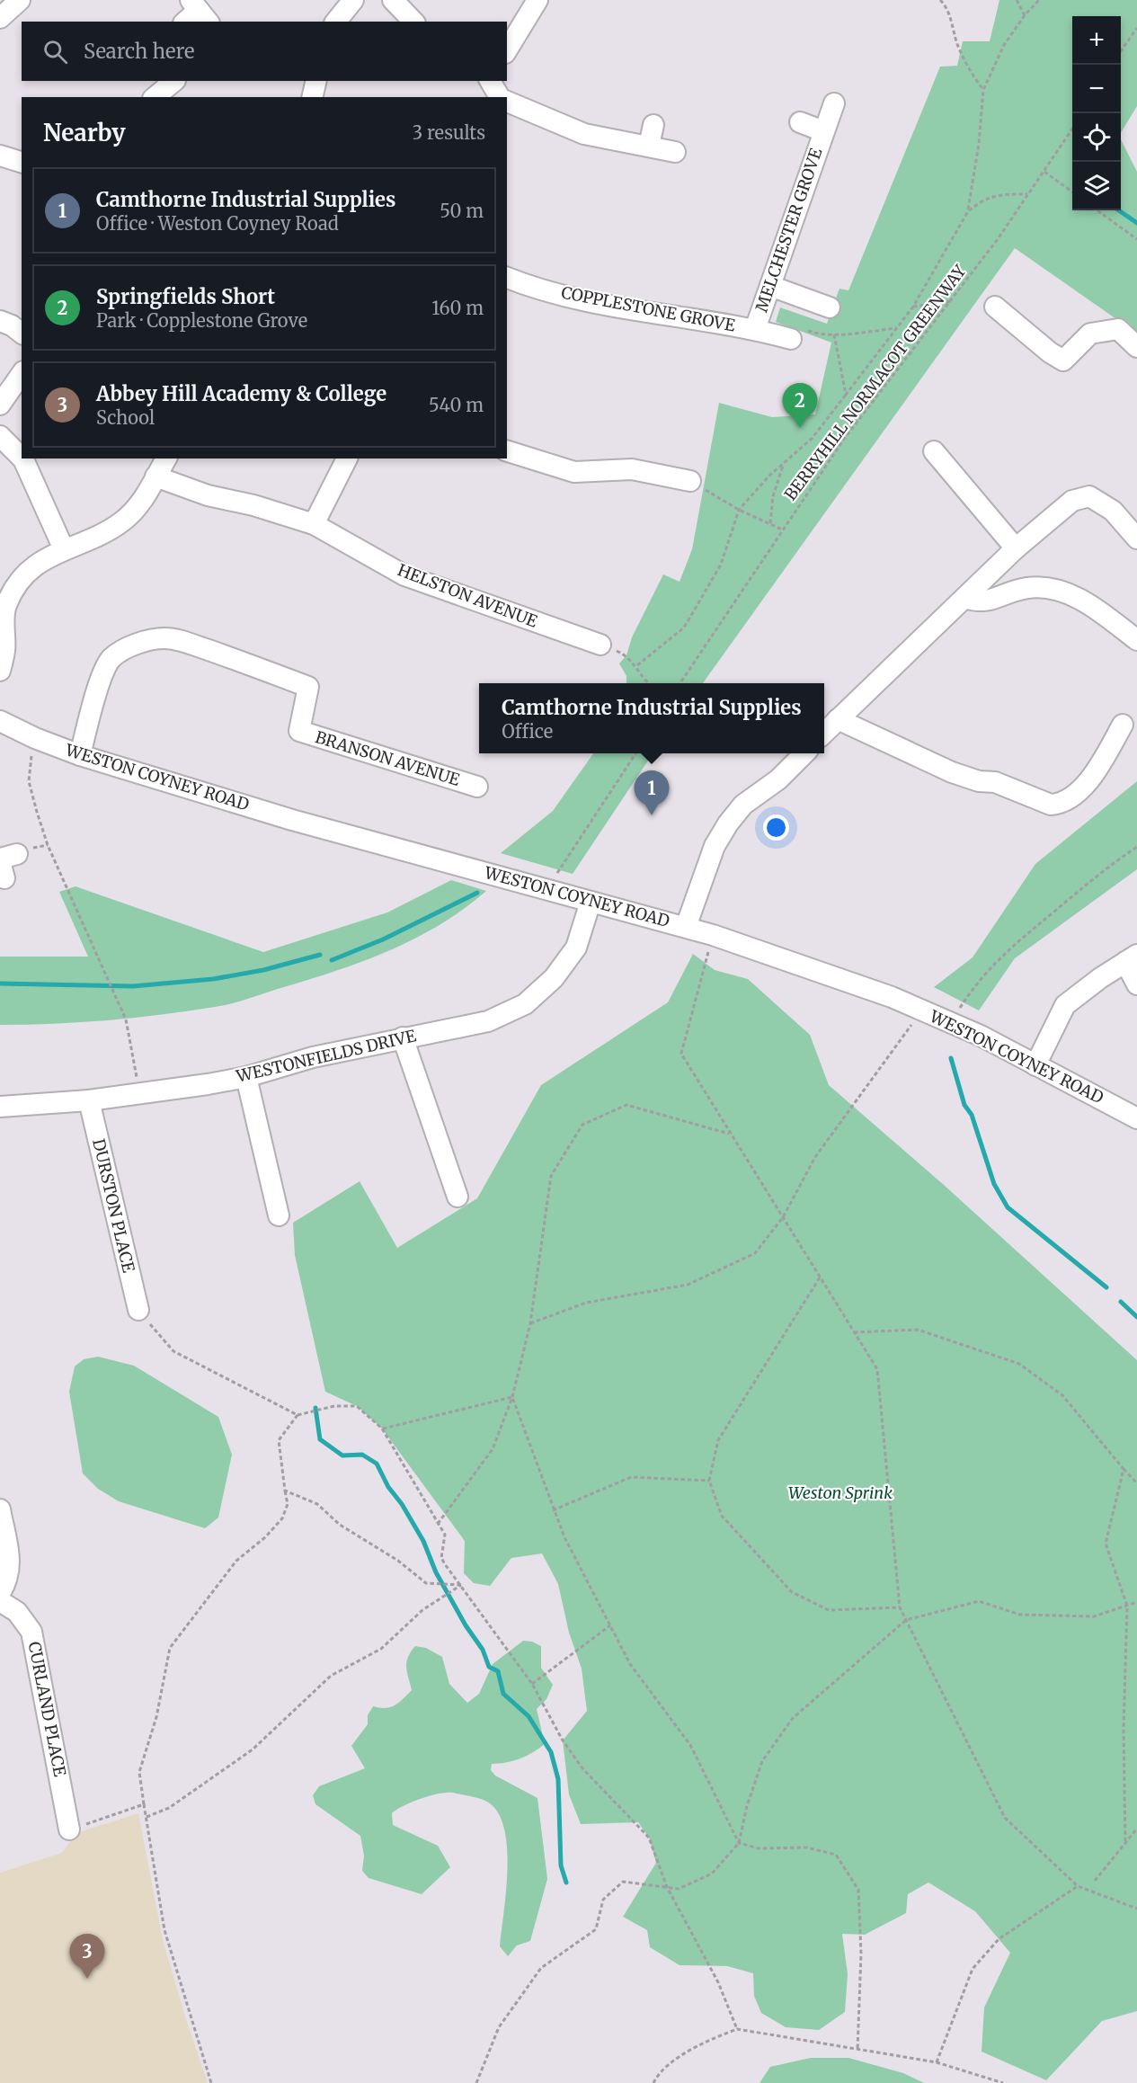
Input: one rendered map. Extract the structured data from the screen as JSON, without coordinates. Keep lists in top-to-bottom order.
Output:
{
  "streets": {
    "street": [
      "MELCHESTER GROVE",
      "COPPLESTONE GROVE",
      "HELSTON AVENUE",
      "BRANSON AVENUE",
      "WESTON COYNEY ROAD",
      "WESTONFIELDS DRIVE",
      "DURSTON PLACE",
      "CURLAND PLACE"
    ],
    "path": ["BERRYHILL NORMACOT GREENWAY"]
  },
  "crossings": [
    ["MELCHESTER GROVE", "COPPLESTONE GROVE"],
    ["BRANSON AVENUE", "WESTON COYNEY ROAD"],
    ["WESTON COYNEY ROAD", "WESTONFIELDS DRIVE"],
    ["WESTONFIELDS DRIVE", "DURSTON PLACE"]
  ],
  "parks": ["Weston Sprink"],
  "page": {
    "map_buttons": ["+", "−"],
    "search": "Search here",
    "heading": ["Nearby", "3 results"],
    "list": [
      {
        "mark": "1",
        "name": "Camthorne Industrial Supplies",
        "note": "Office · Weston Coyney Road",
        "value": "50 m"
      },
      {
        "mark": "2",
        "name": "Springfields Short",
        "note": "Park · Copplestone Grove",
        "value": "160 m"
      },
      {
        "mark": "3",
        "name": "Abbey Hill Academy & College",
        "note": "School",
        "value": "540 m"
      }
    ],
    "pins": ["2", "1", "3"],
    "popup": ["Camthorne Industrial Supplies", "Office"]
  }
}
